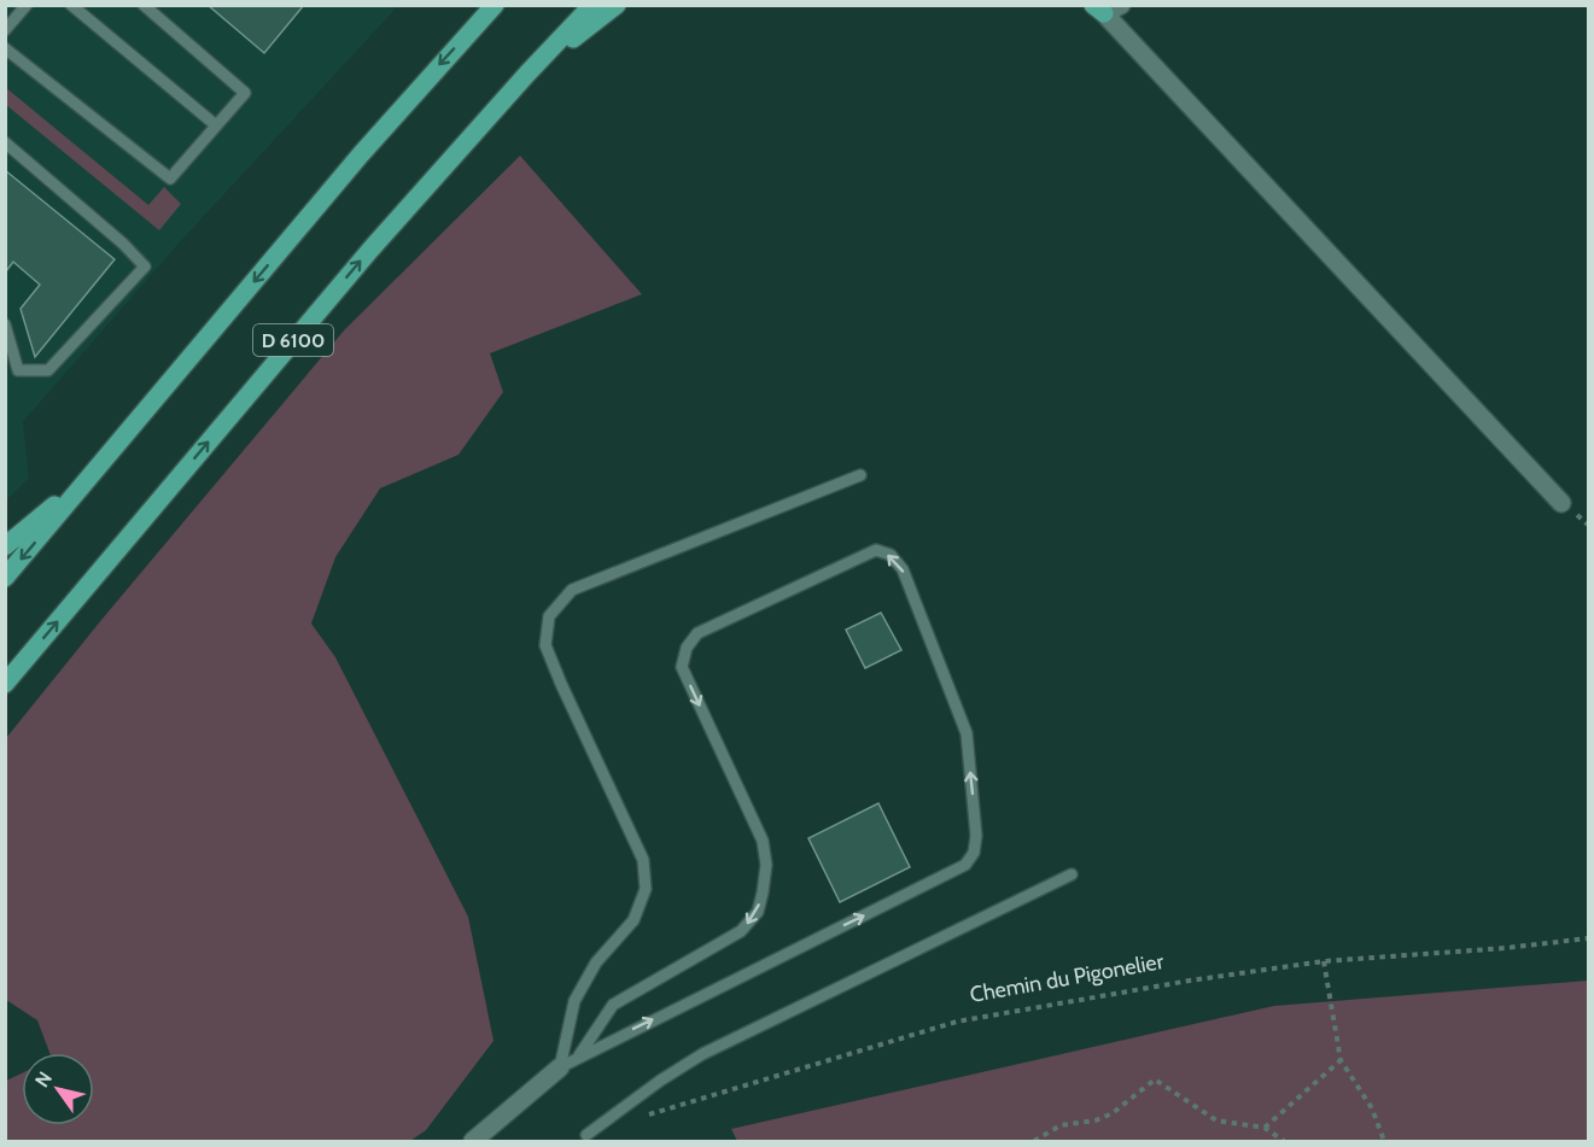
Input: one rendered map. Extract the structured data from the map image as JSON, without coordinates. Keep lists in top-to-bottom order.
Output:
{
  "streets": {
    "main road": ["D 6100"],
    "path": ["Chemin du Pigonelier"]
  },
  "north": "top left"
}
